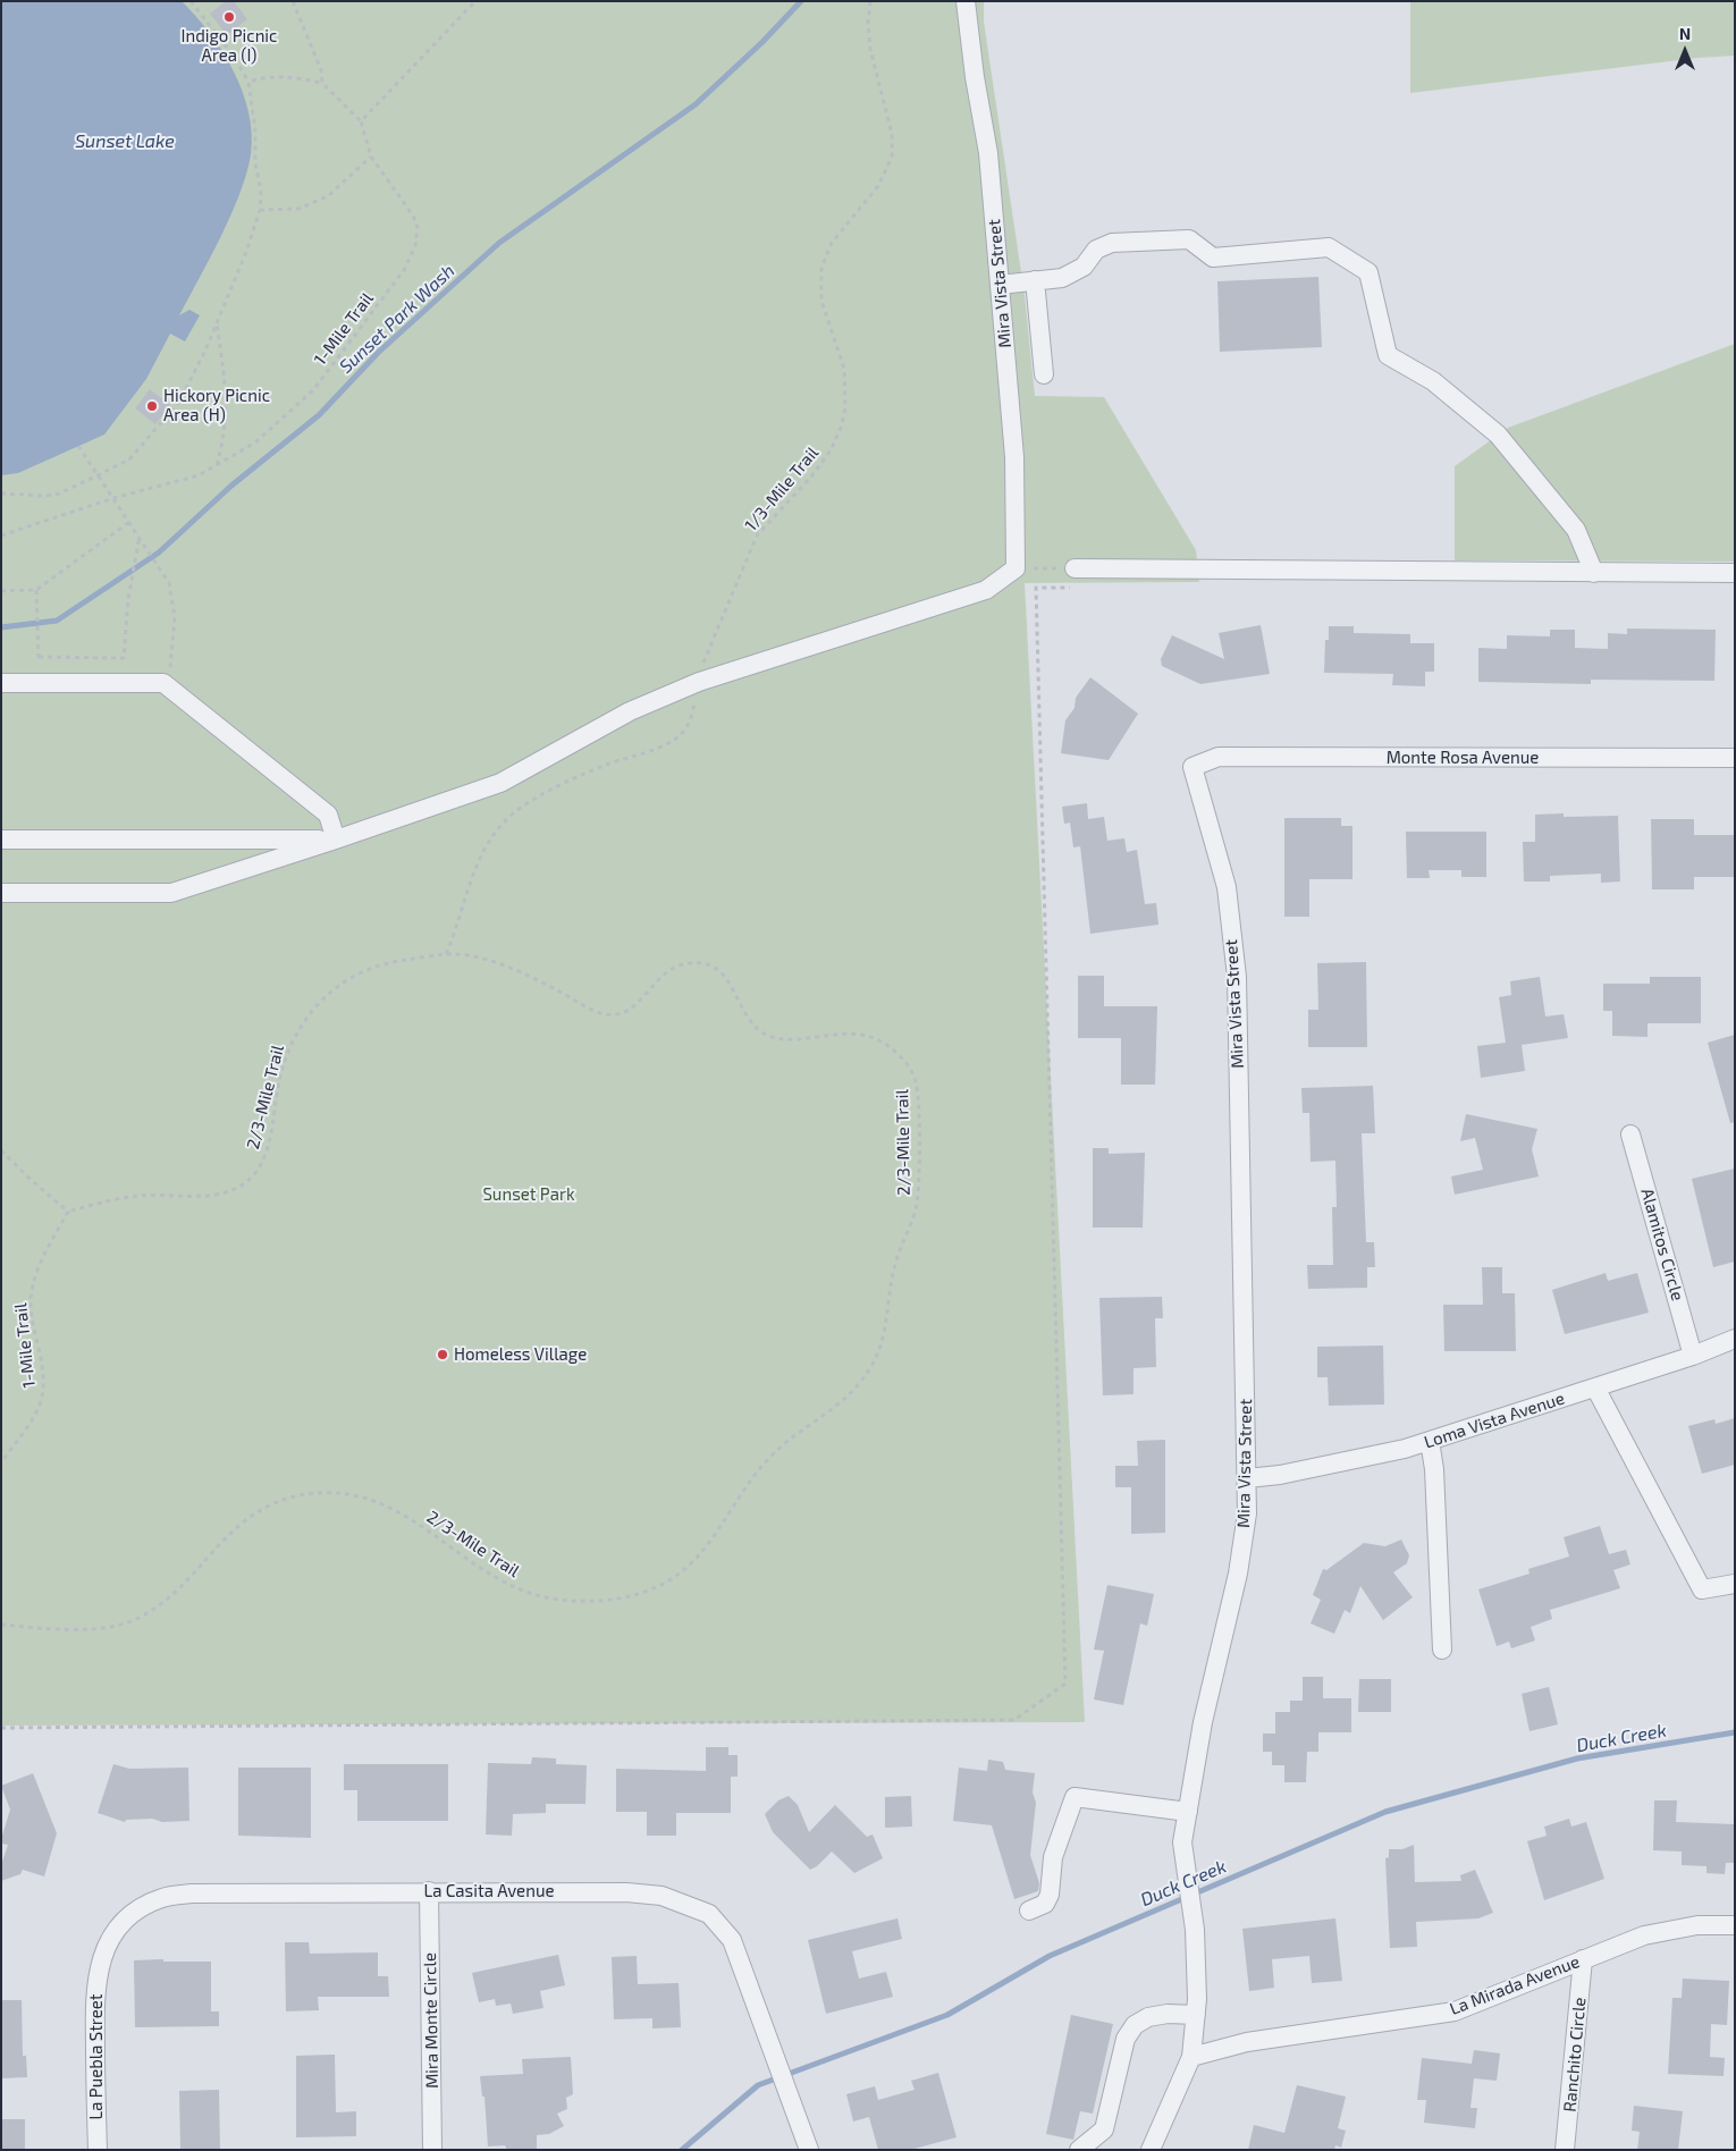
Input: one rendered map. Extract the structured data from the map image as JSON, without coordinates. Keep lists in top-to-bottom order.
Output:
{
  "streets": {
    "street": [
      "Mira Vista Street",
      "Monte Rosa Avenue",
      "Alamitos Circle",
      "Loma Vista Avenue",
      "La Casita Avenue",
      "La Mirada Avenue",
      "Mira Monte Circle",
      "Ranchito Circle",
      "La Puebla Street"
    ],
    "path": ["1-Mile Trail", "1/3-Mile Trail", "2/3-Mile Trail"]
  },
  "crossings": [
    ["Mira Vista Street", "Monte Rosa Avenue"],
    ["Mira Vista Street", "Loma Vista Avenue"],
    ["Mira Vista Street", "La Mirada Avenue"],
    ["1-Mile Trail", "2/3-Mile Trail"],
    ["1/3-Mile Trail", "2/3-Mile Trail"],
    ["Alamitos Circle", "Loma Vista Avenue"],
    ["La Casita Avenue", "Mira Monte Circle"],
    ["La Casita Avenue", "La Puebla Street"],
    ["La Mirada Avenue", "Ranchito Circle"]
  ],
  "water": ["Sunset Lake", "Sunset Park Wash", "Duck Creek"],
  "parks": ["Sunset Park"],
  "places": ["Indigo Picnic Area (I)", "Hickory Picnic Area (H)", "Homeless Village"],
  "north": "top"
}
